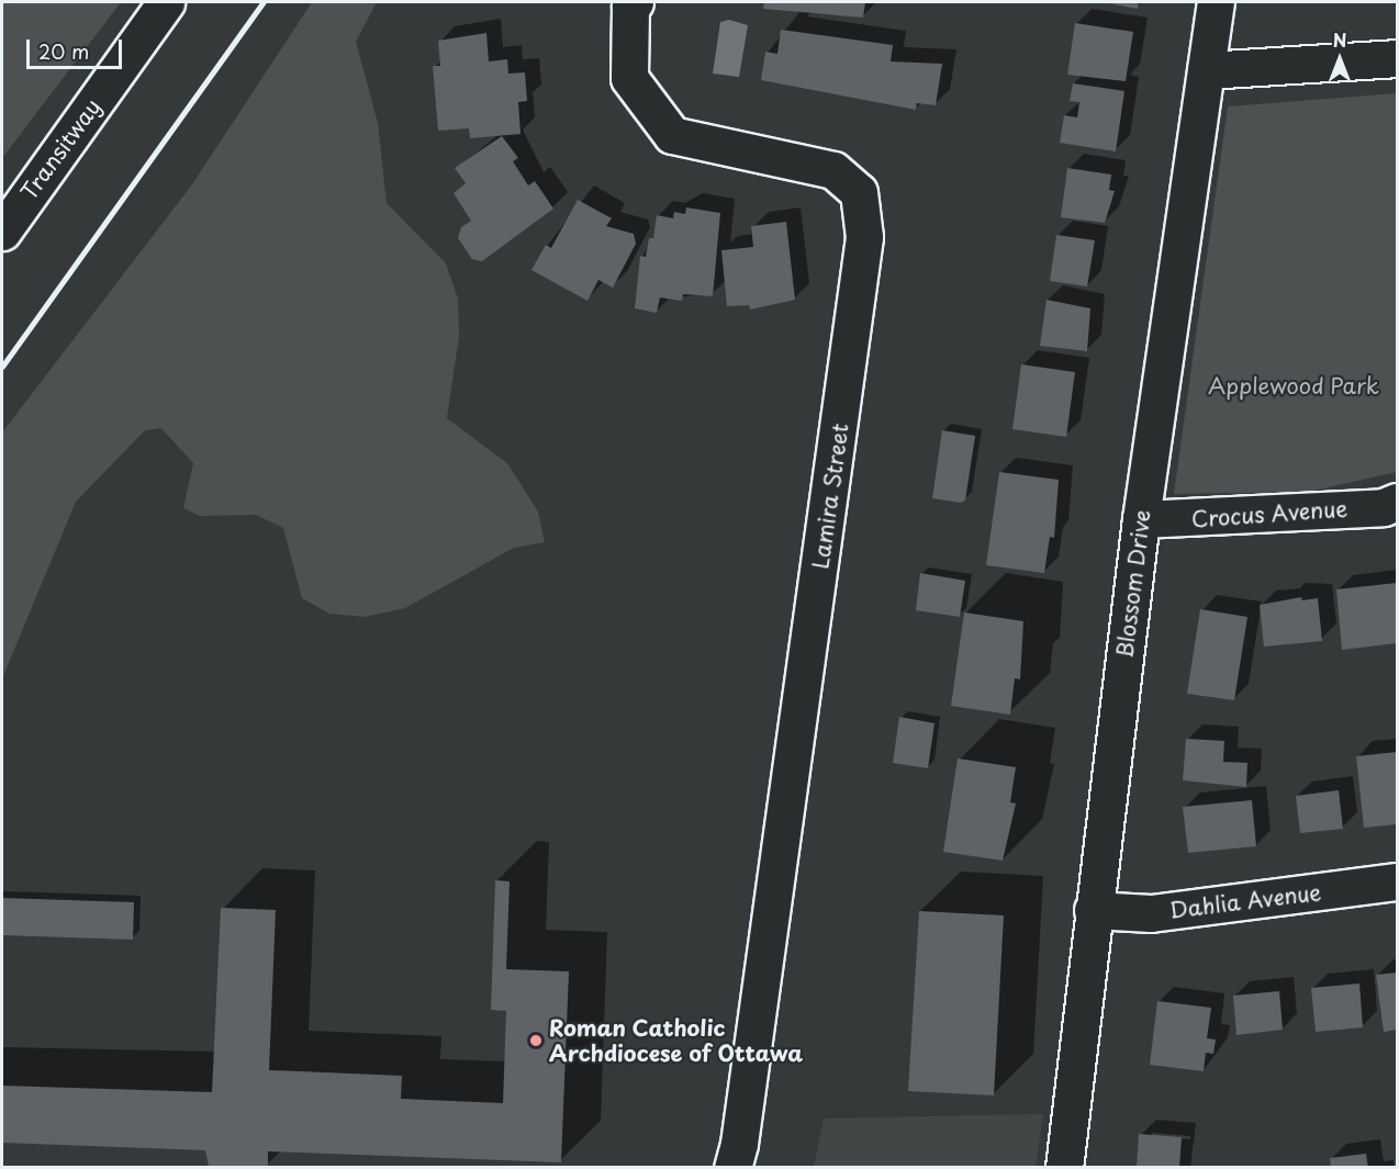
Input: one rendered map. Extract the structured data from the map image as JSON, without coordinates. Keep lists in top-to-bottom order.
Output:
{
  "streets": {
    "street": [
      "Transitway",
      "Lamira Street",
      "Crocus Avenue",
      "Blossom Drive",
      "Dahlia Avenue"
    ]
  },
  "crossings": [
    ["Crocus Avenue", "Blossom Drive"],
    ["Blossom Drive", "Dahlia Avenue"]
  ],
  "parks": ["Applewood Park"],
  "places": ["Roman Catholic Archdiocese of Ottawa"],
  "scale_bar": "20 m",
  "north": "top"
}
